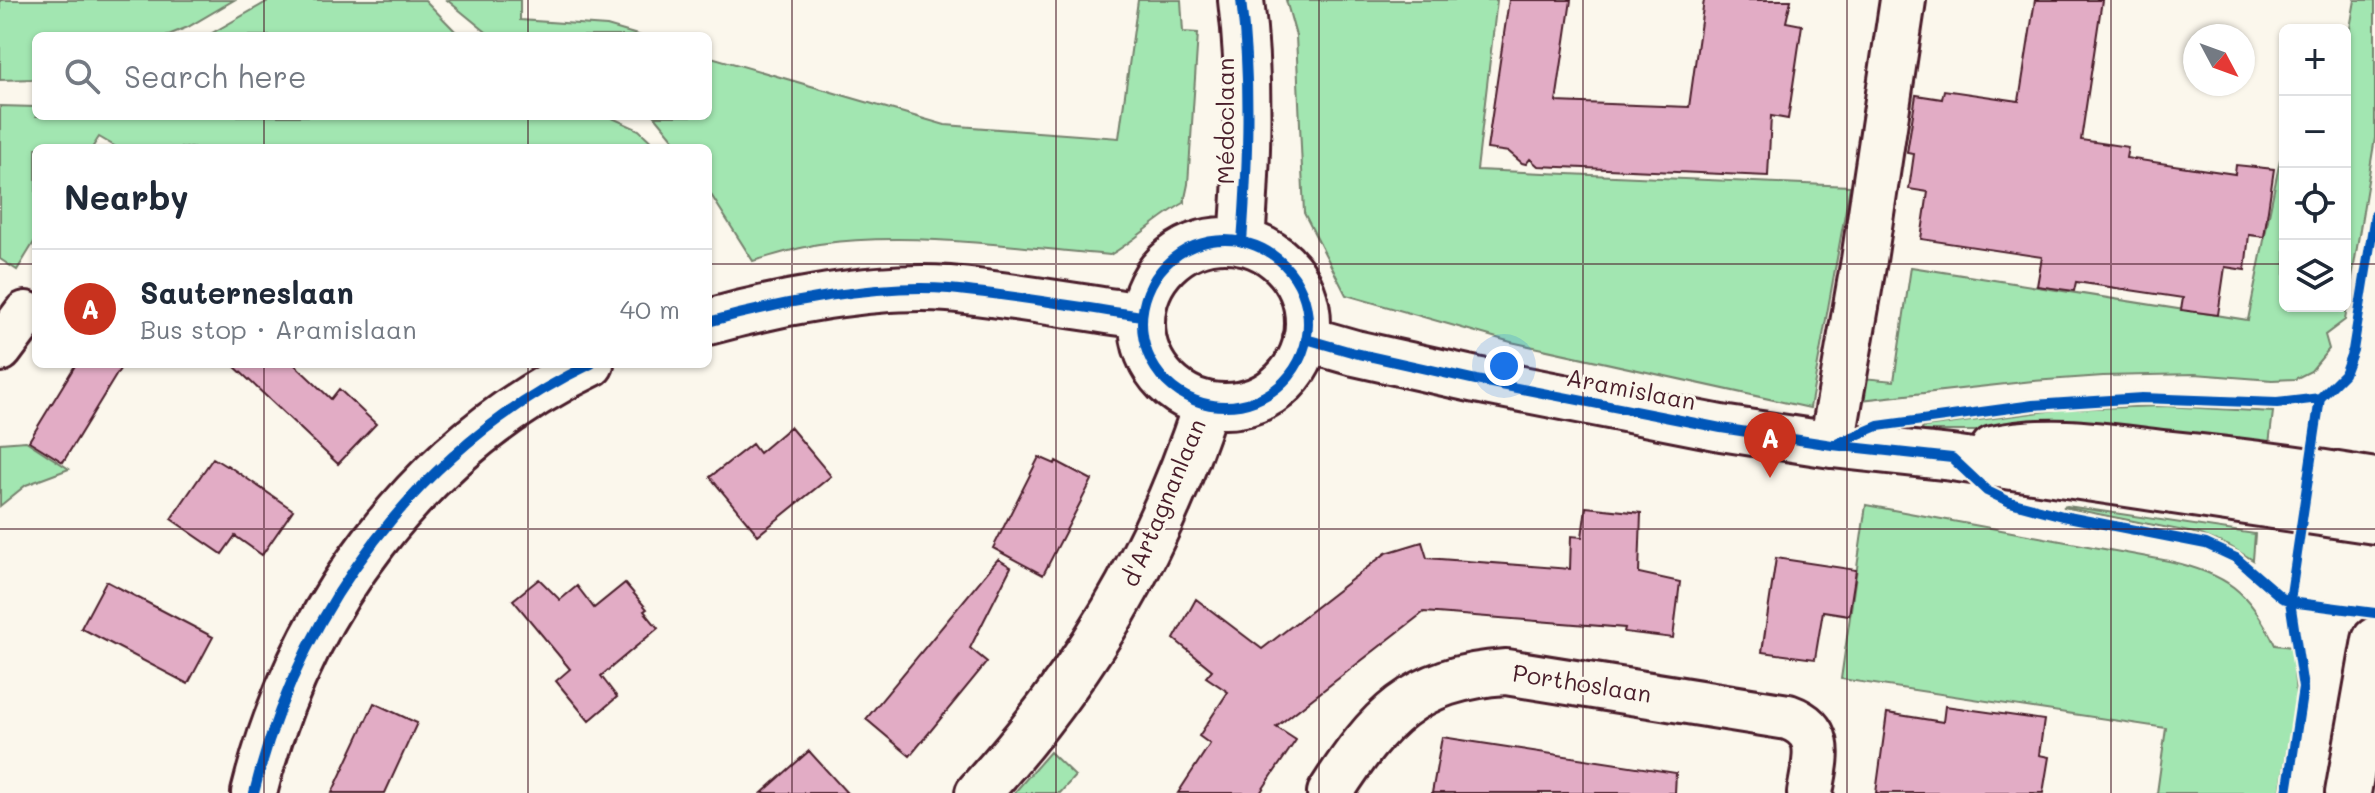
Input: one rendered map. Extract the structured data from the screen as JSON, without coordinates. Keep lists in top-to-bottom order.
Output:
{
  "streets": {
    "street": [
      "Médoclaan",
      "Aramislaan",
      "d'Artagnanlaan",
      "Porthoslaan"
    ]
  },
  "crossings": [
    ["Médoclaan", "Aramislaan"],
    ["Médoclaan", "d'Artagnanlaan"],
    ["Aramislaan", "d'Artagnanlaan"]
  ],
  "north": "bottom right",
  "page": {
    "map_buttons": ["+", "−"],
    "search": "Search here",
    "heading": "Nearby",
    "list": [
      {
        "mark": "A",
        "name": "Sauterneslaan",
        "note": "Bus stop · Aramislaan",
        "value": "40 m"
      }
    ],
    "pins": "A"
  }
}
